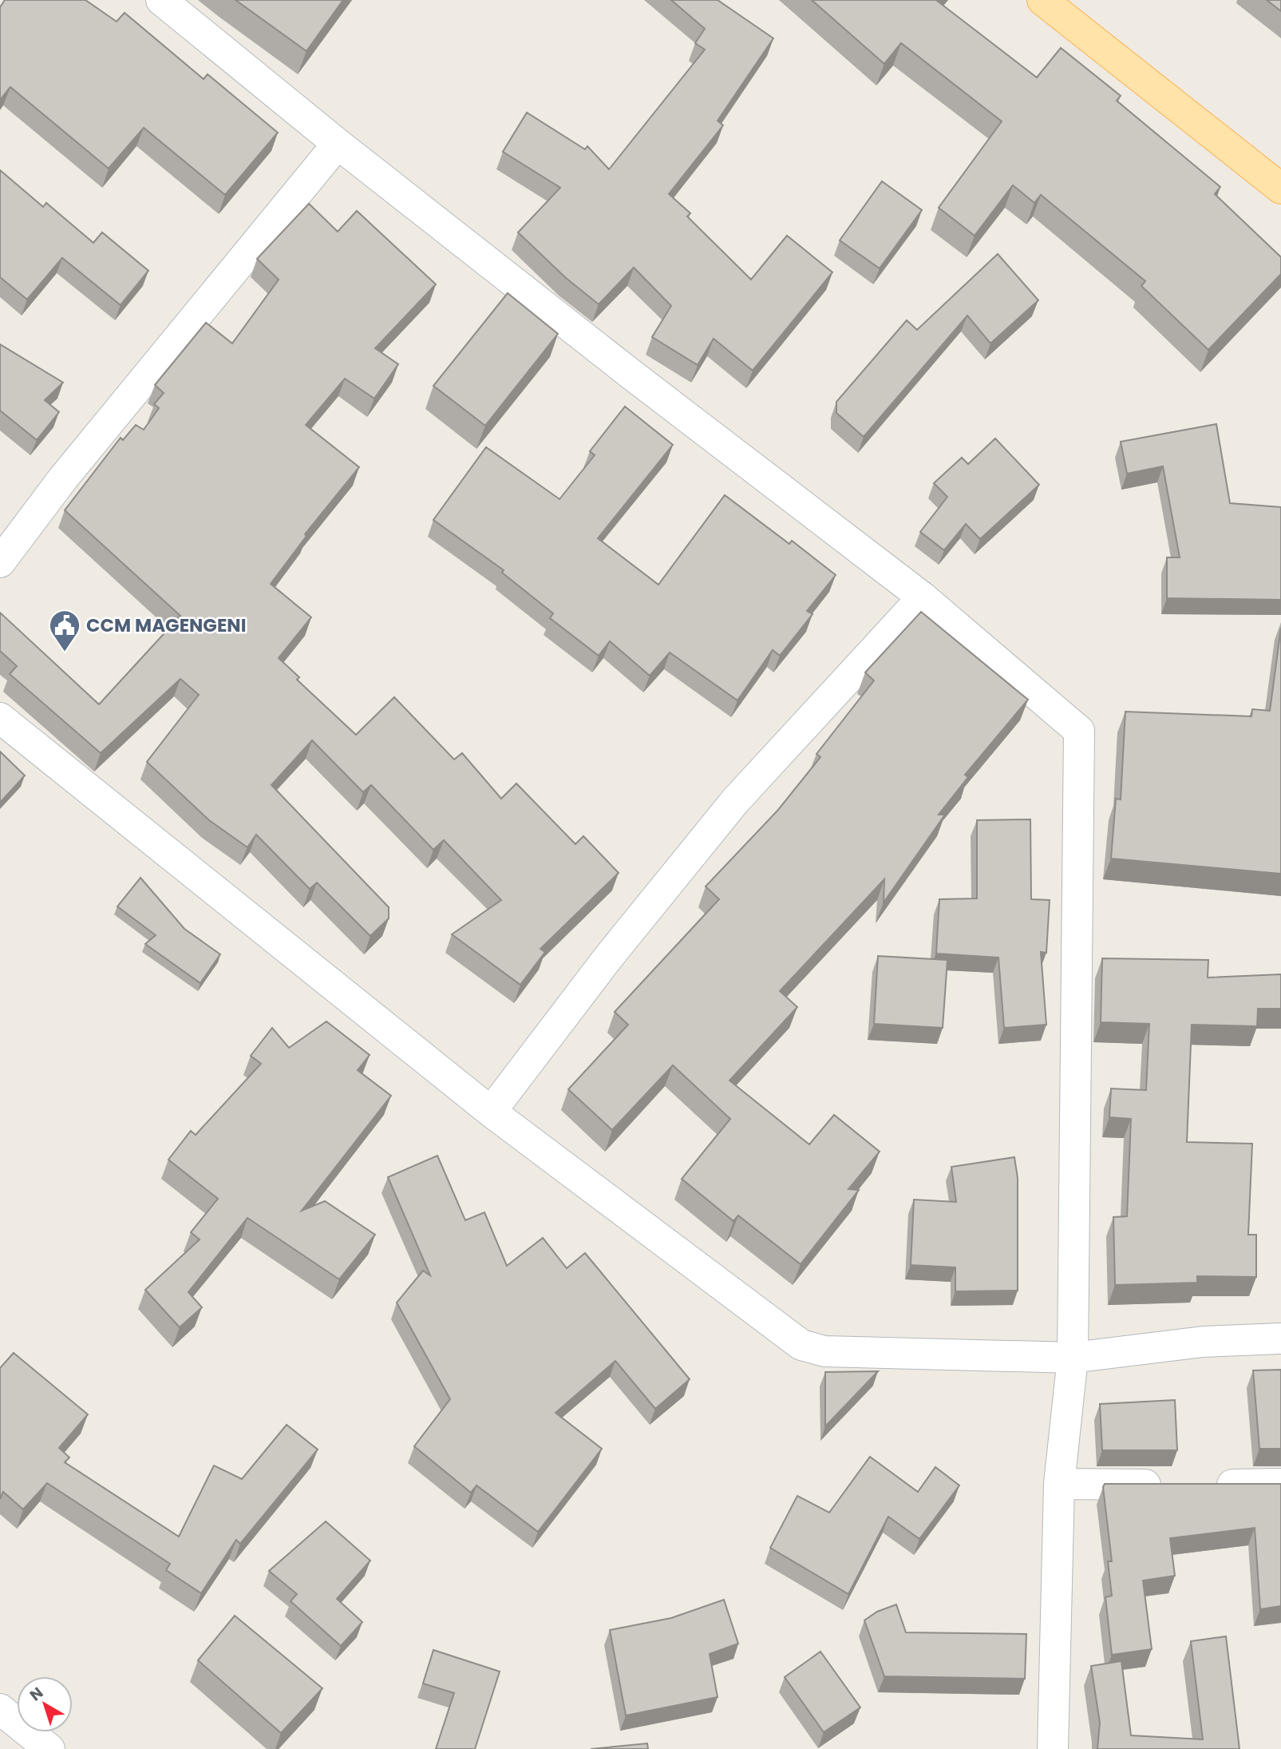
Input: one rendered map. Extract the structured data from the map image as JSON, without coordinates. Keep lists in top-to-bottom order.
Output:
{
  "places": {
    "public building": ["CCM MAGENGENI"]
  },
  "north": "top left"
}
